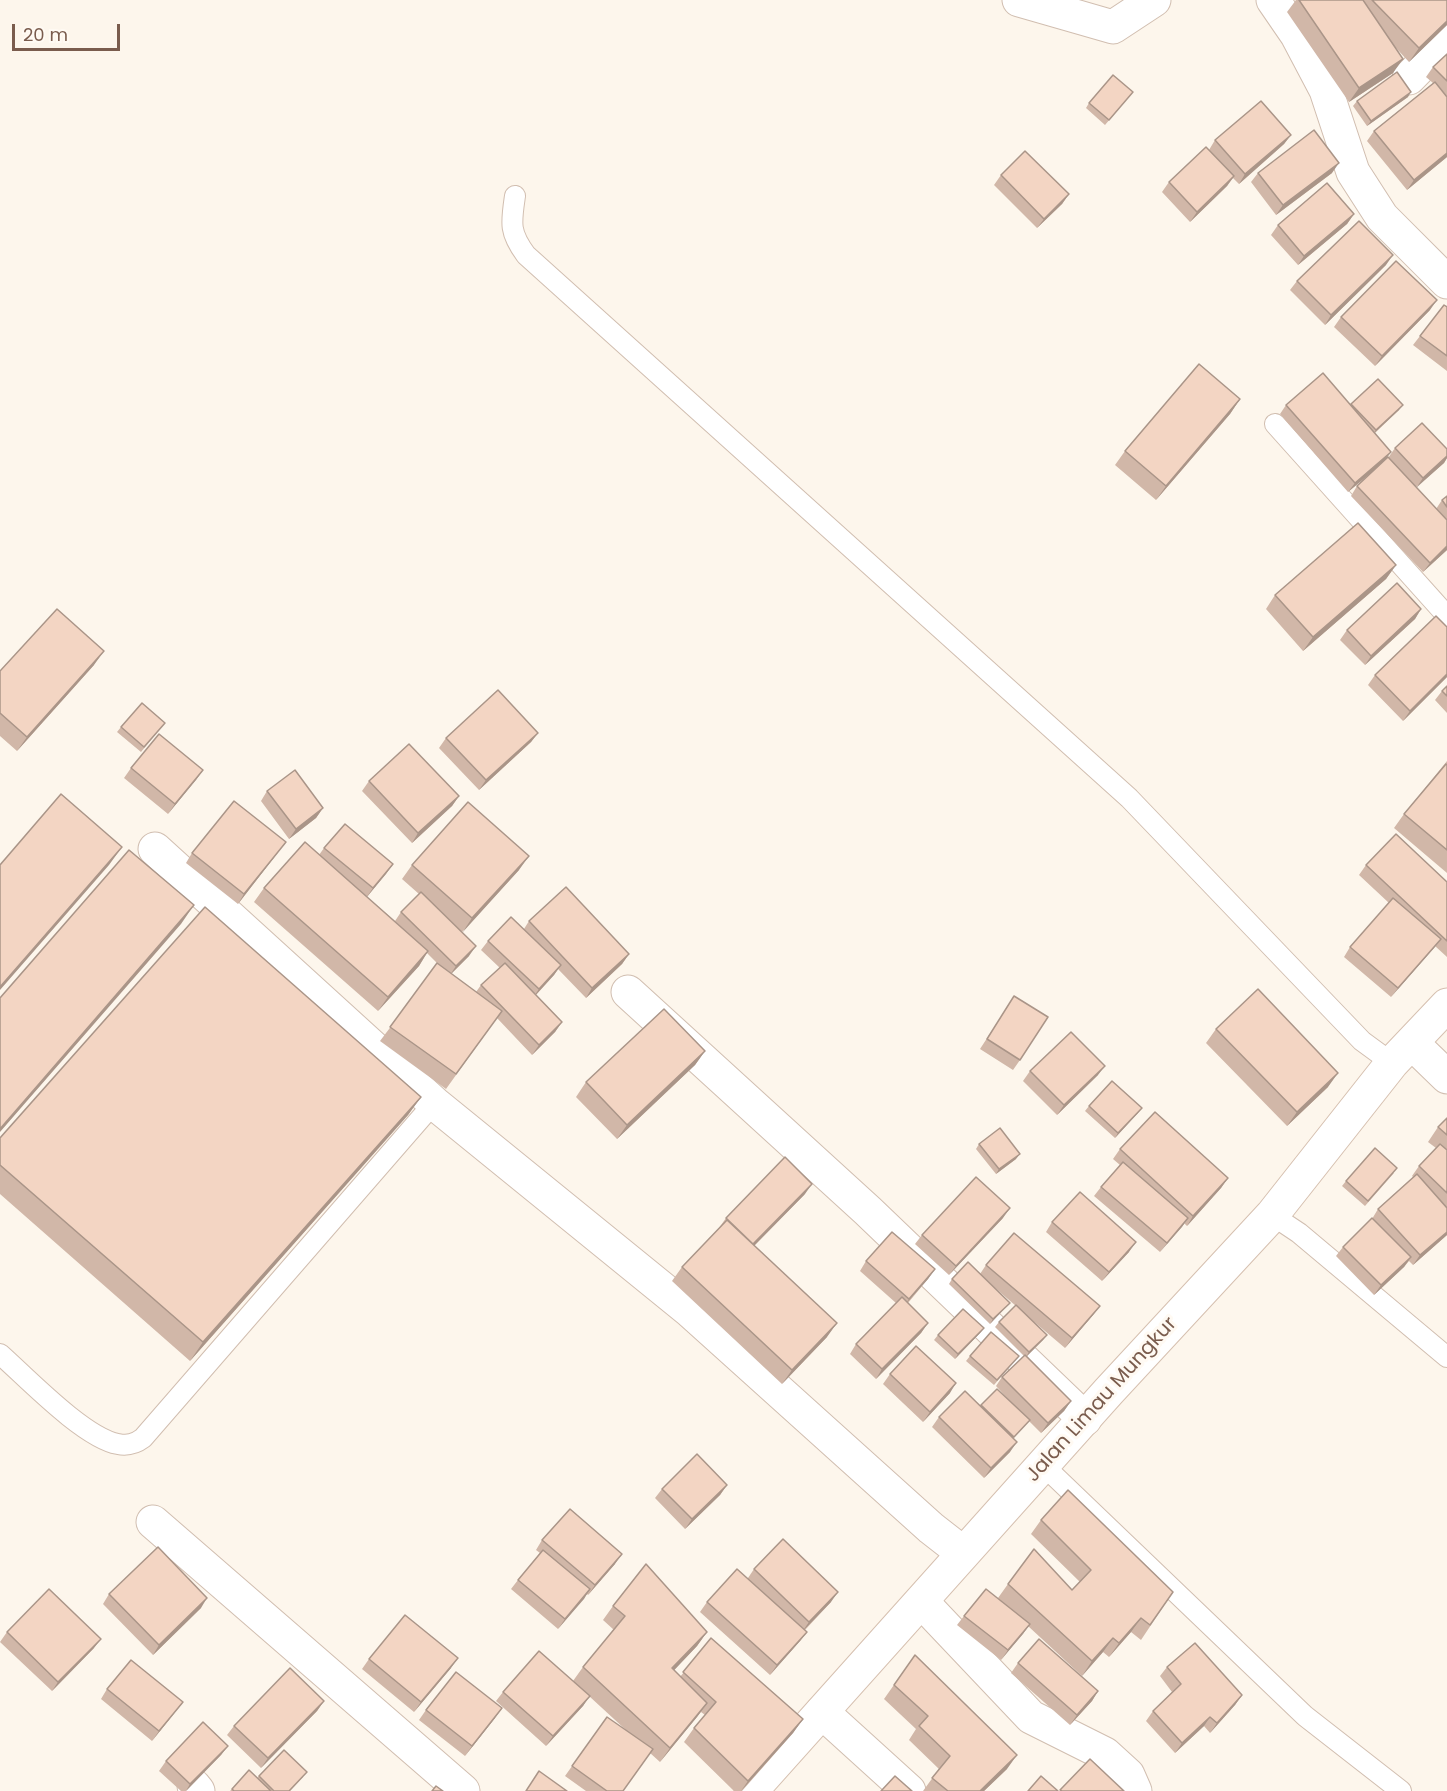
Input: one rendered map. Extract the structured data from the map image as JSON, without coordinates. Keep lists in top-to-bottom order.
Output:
{
  "streets": {
    "street": ["Jalan Limau Mungkur"]
  },
  "scale_bar": "20 m"
}
